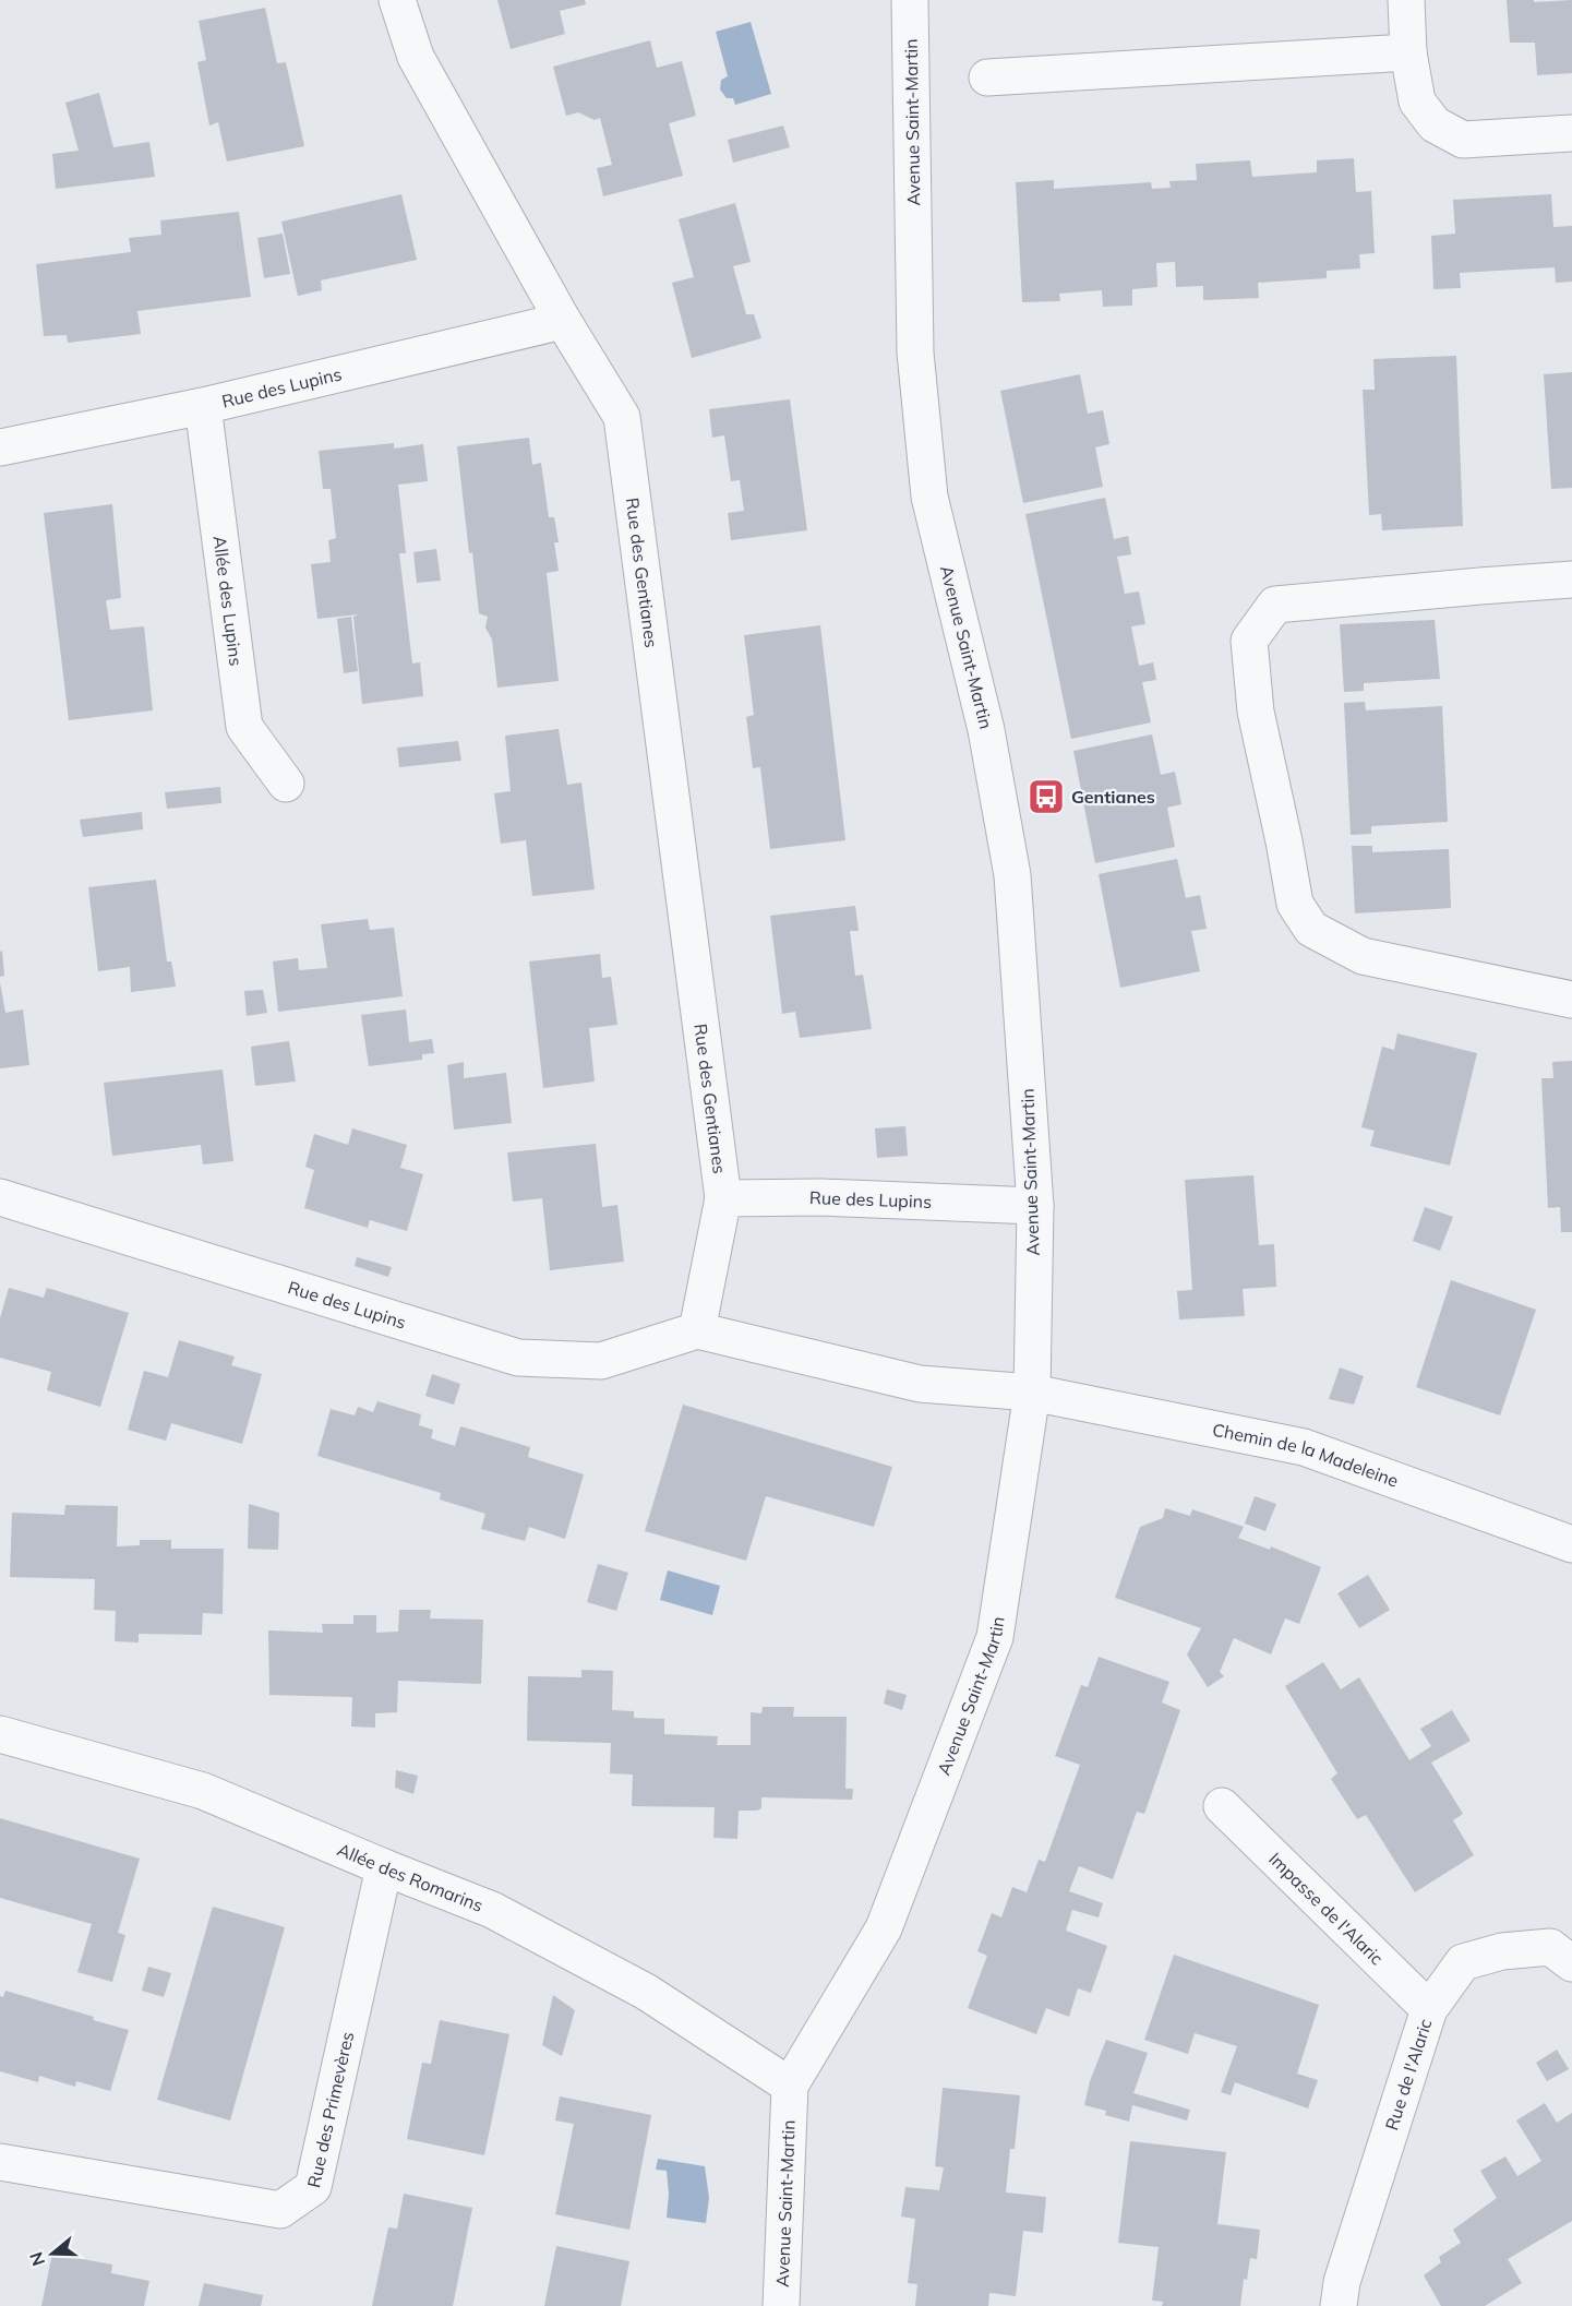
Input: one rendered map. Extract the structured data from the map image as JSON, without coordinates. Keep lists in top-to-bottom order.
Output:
{
  "streets": {
    "street": [
      "Avenue Saint-Martin",
      "Rue des Lupins",
      "Rue des Gentianes",
      "Allée des Lupins",
      "Chemin de la Madeleine",
      "Allée des Romarins",
      "Impasse de l'Alaric",
      "Rue de l'Alaric",
      "Rue des Primevères"
    ]
  },
  "crossings": [
    ["Avenue Saint-Martin", "Rue des Lupins"],
    ["Avenue Saint-Martin", "Chemin de la Madeleine"],
    ["Avenue Saint-Martin", "Allée des Romarins"],
    ["Rue des Lupins", "Rue des Gentianes"],
    ["Rue des Lupins", "Allée des Lupins"],
    ["Allée des Romarins", "Rue des Primevères"],
    ["Impasse de l'Alaric", "Rue de l'Alaric"]
  ],
  "places": {
    "bus stop": ["Gentianes"]
  },
  "north": "left"
}
